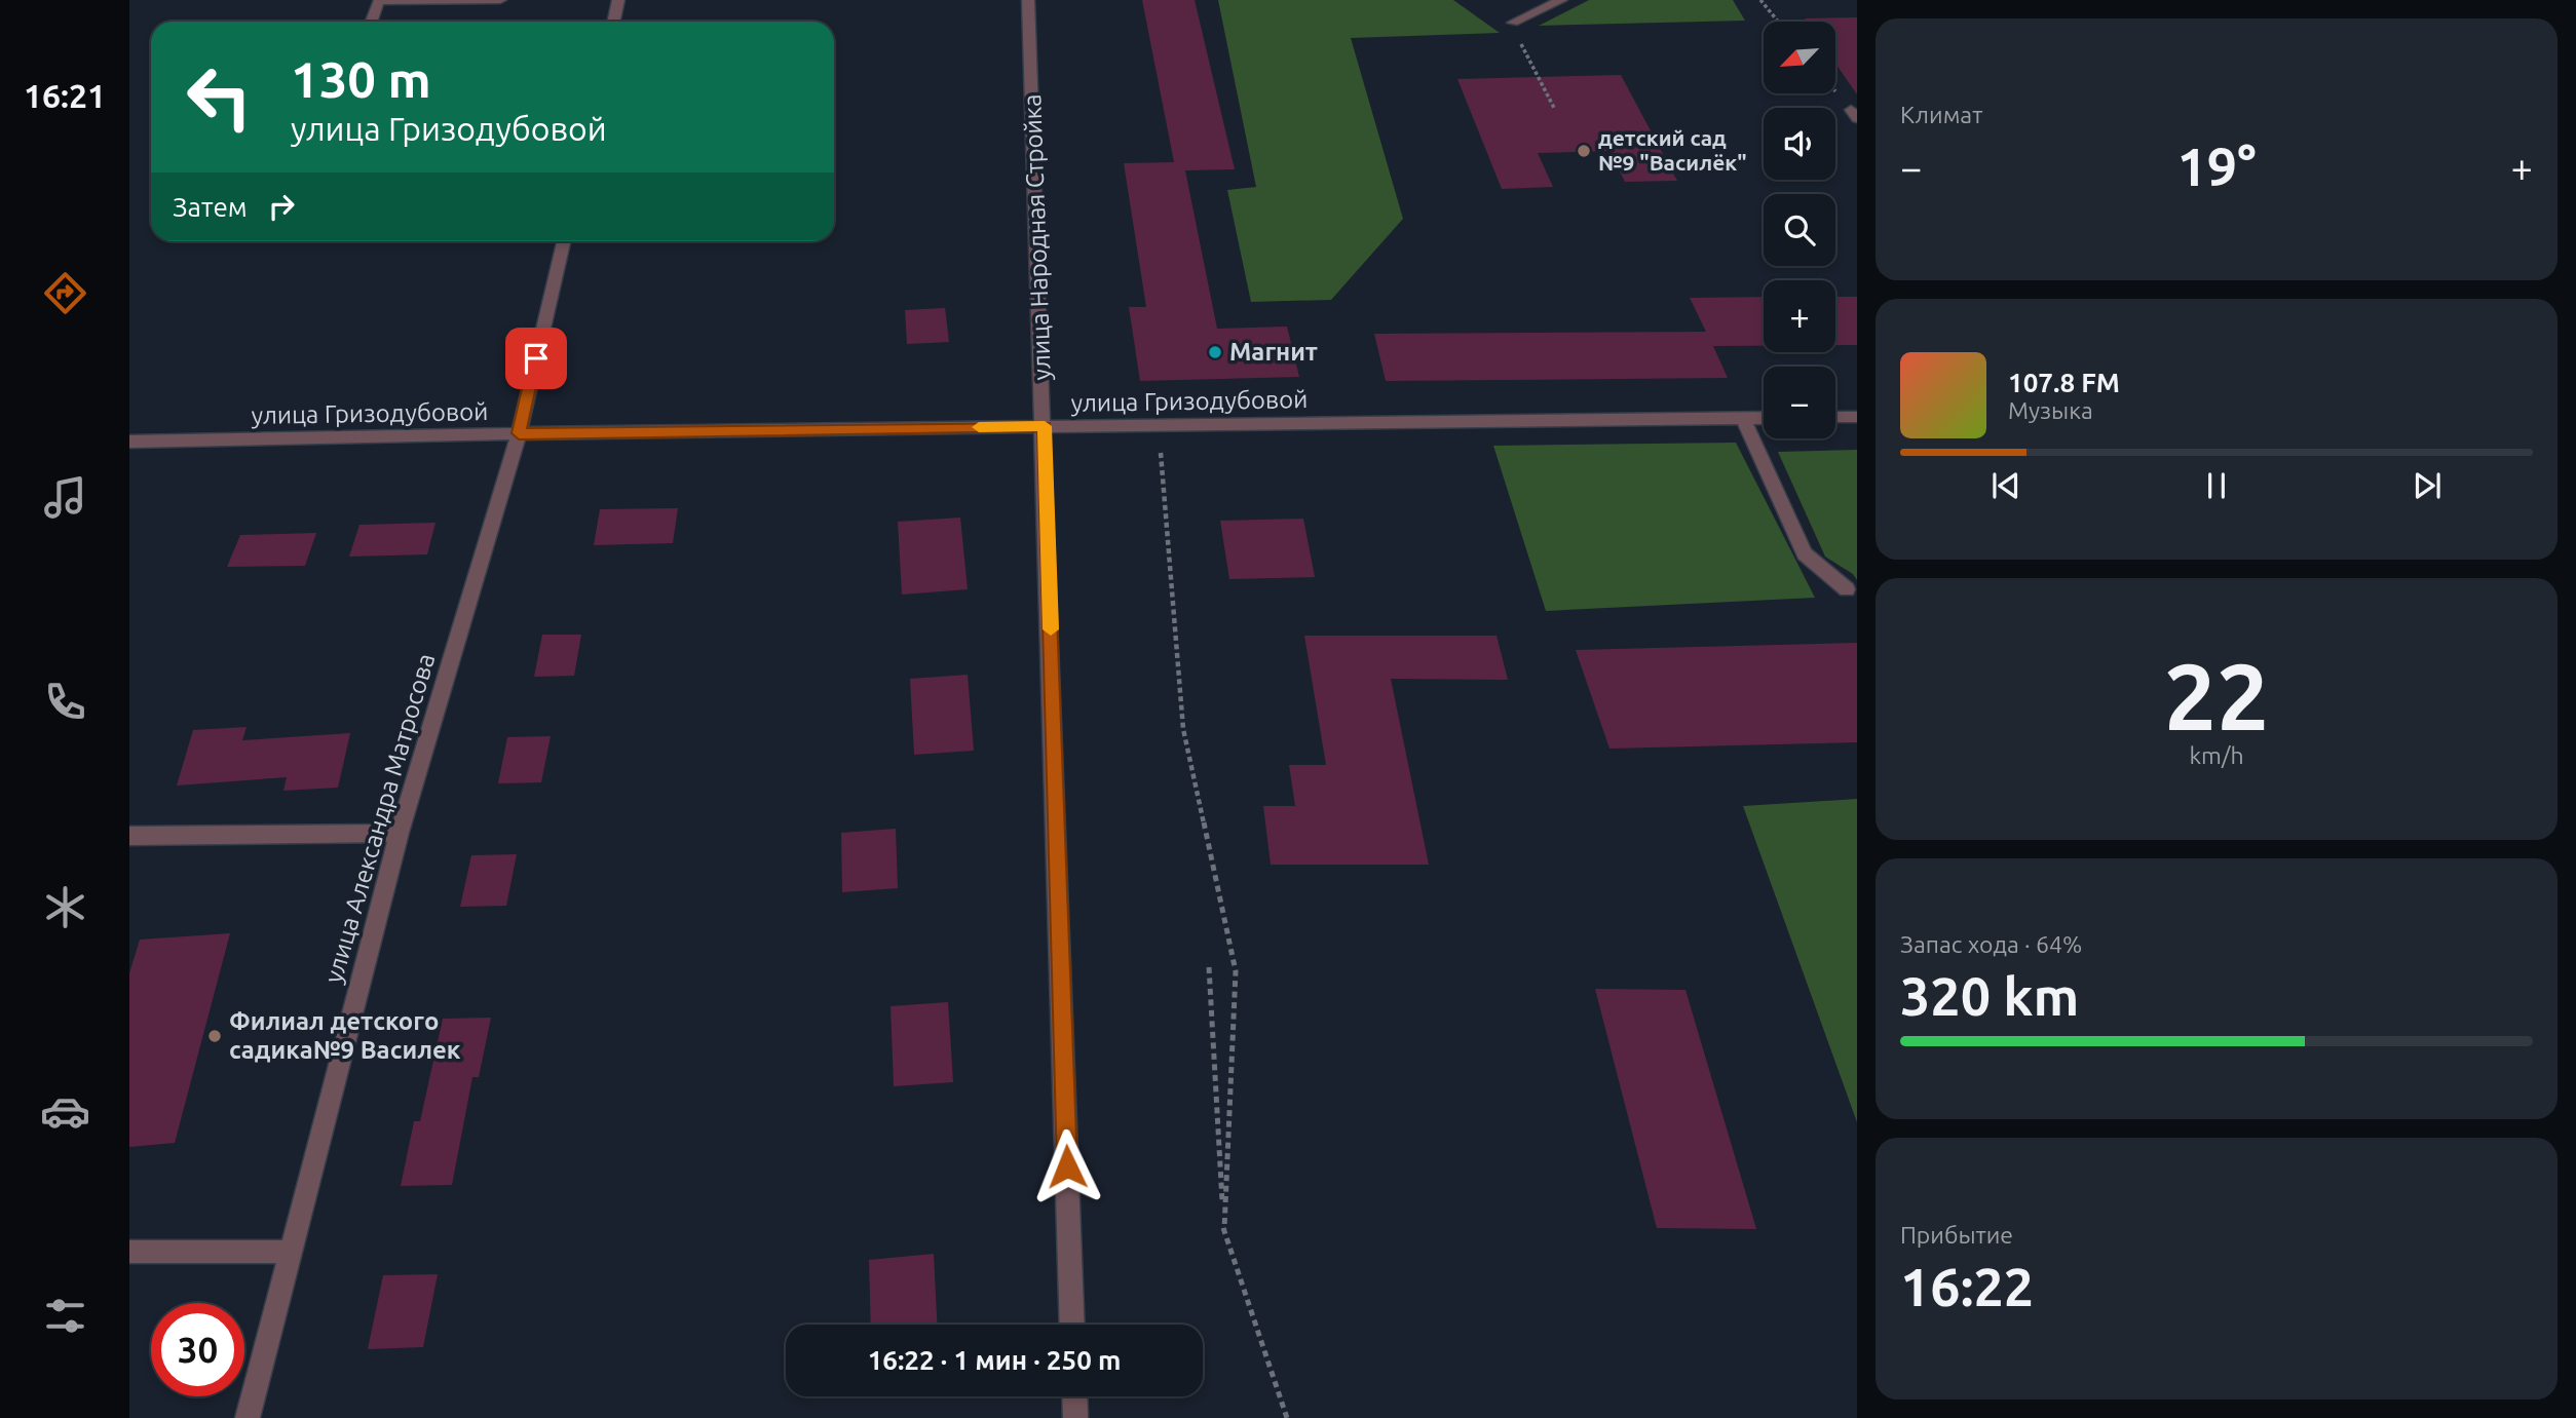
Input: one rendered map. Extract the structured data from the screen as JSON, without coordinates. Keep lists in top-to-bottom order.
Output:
{
  "streets": {
    "street": ["улица Народная Стройка", "улица Гризодубовой", "улица Александра Матросова"]
  },
  "crossings": [
    ["улица Народная Стройка", "улица Гризодубовой"],
    ["улица Гризодубовой", "улица Александра Матросова"]
  ],
  "places": ["детский сад №9 \"Василёк\"", "Магнит", "Филиал детского садика№9 Василек"],
  "north": "bottom left",
  "page": {
    "tabs": "16:21",
    "tile": [
      "Климат",
      ["22", "km/h"],
      ["Запас хода · 64%", "320 km"],
      ["Прибытие", "16:22"]
    ],
    "map_buttons": ["+", "−"],
    "turn": ["130 m", "улица Гризодубовой"],
    "heat": ["−", "19°", "+"],
    "then": "Затем",
    "song": ["107.8 FM", "Музыка"],
    "limit": "30",
    "trip": "16:22 · 1 мин · 250 m"
  }
}
